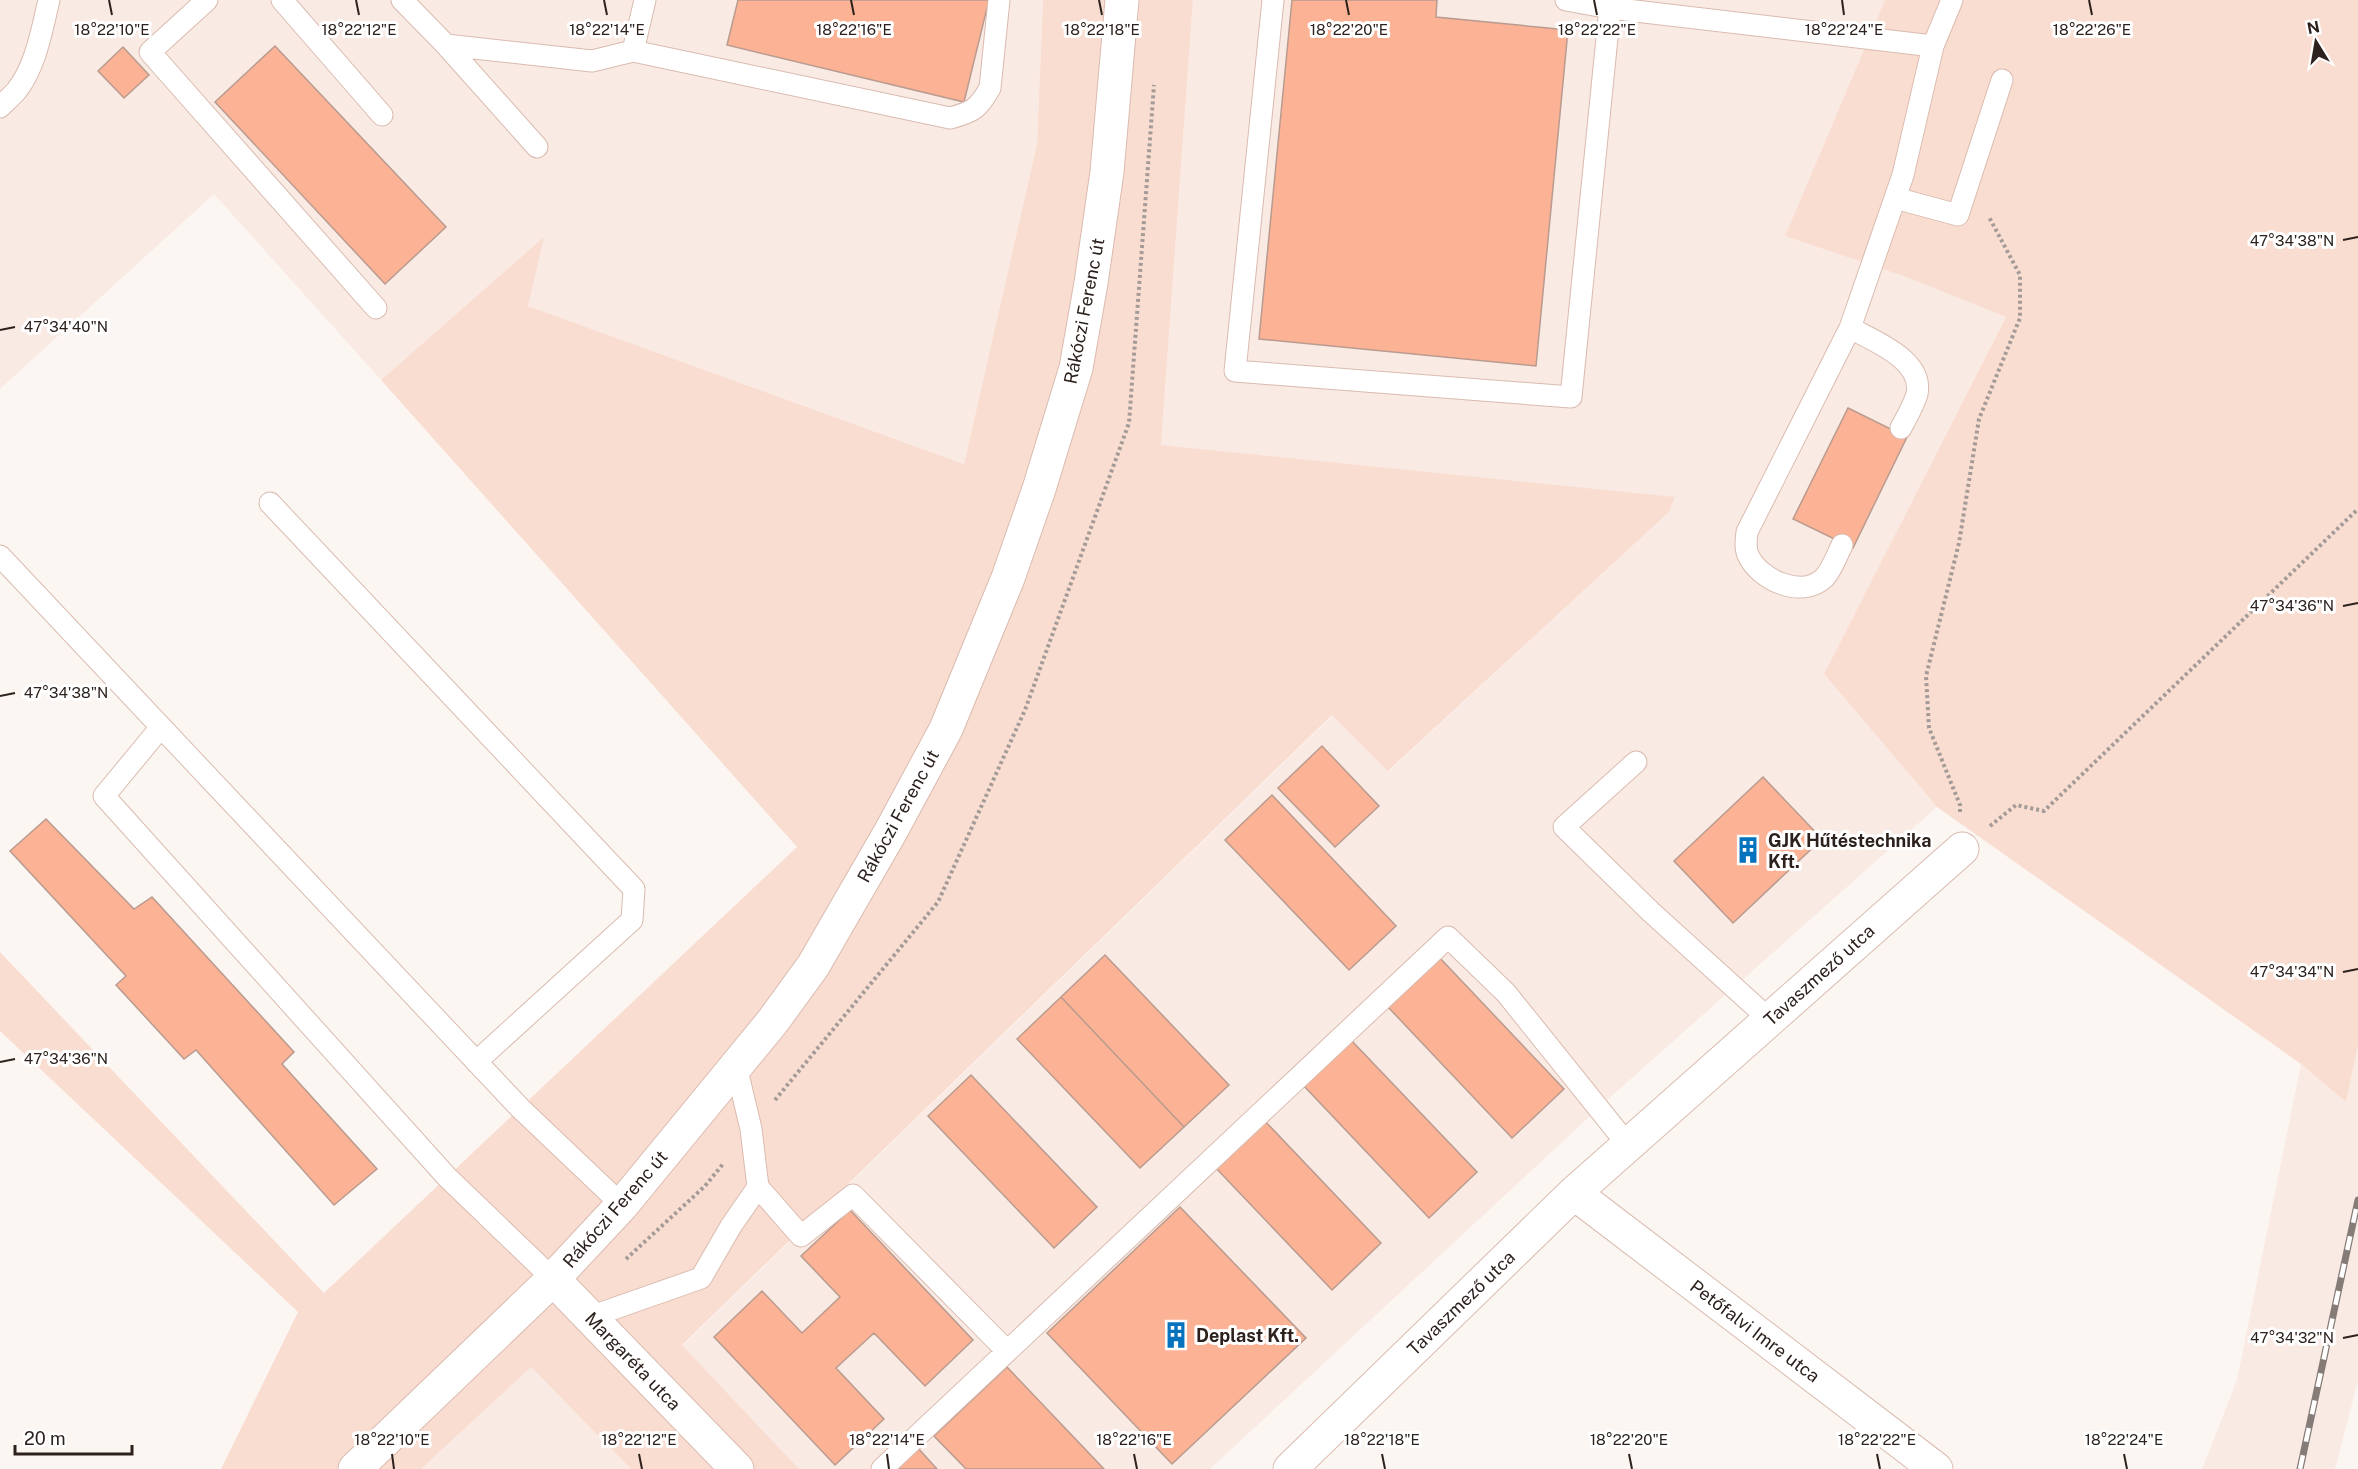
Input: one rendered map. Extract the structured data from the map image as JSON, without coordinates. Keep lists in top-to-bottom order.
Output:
{
  "streets": {
    "main road": [
      "Rákóczi Ferenc út",
      "Tavaszmező utca",
      "Petőfalvi Imre utca",
      "Margaréta utca"
    ]
  },
  "crossings": [
    ["Rákóczi Ferenc út", "Margaréta utca"],
    ["Tavaszmező utca", "Petőfalvi Imre utca"]
  ],
  "places": {
    "building": ["GJK Hűtéstechnika Kft.", "Deplast Kft."]
  },
  "scale_bar": "20 m",
  "north": "top",
  "coordinates": [
    "18°22'10\"E",
    "18°22'12\"E",
    "18°22'14\"E",
    "18°22'16\"E",
    "18°22'18\"E",
    "18°22'20\"E",
    "18°22'22\"E",
    "18°22'24\"E",
    "18°22'26\"E",
    "47°34'38\"N",
    "47°34'40\"N",
    "47°34'36\"N",
    "47°34'34\"N",
    "47°34'32\"N"
  ]
}
